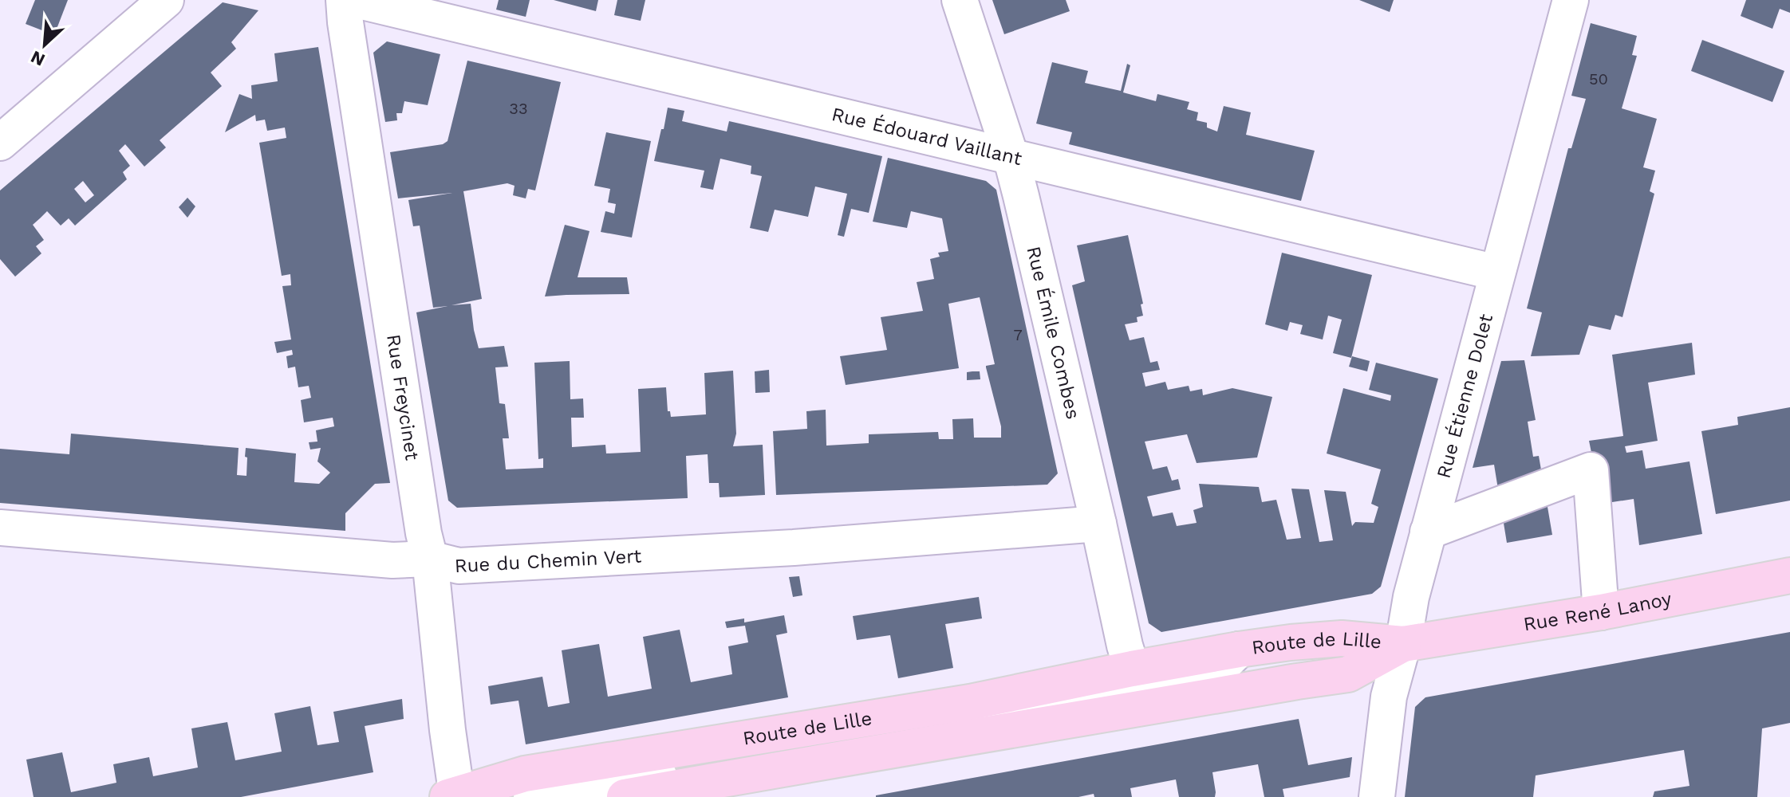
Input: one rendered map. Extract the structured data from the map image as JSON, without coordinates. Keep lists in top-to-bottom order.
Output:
{
  "streets": {
    "main road": ["Rue René Lanoy", "Route de Lille"],
    "street": [
      "Rue Édouard Vaillant",
      "Rue Émile Combes",
      "Rue Freycinet",
      "Rue Étienne Dolet",
      "Rue du Chemin Vert"
    ]
  },
  "crossings": [
    ["Rue Édouard Vaillant", "Rue Émile Combes"],
    ["Rue Édouard Vaillant", "Rue Étienne Dolet"],
    ["Rue Émile Combes", "Rue du Chemin Vert"],
    ["Rue Émile Combes", "Route de Lille"],
    ["Rue Freycinet", "Rue du Chemin Vert"],
    ["Rue Freycinet", "Route de Lille"],
    ["Rue Étienne Dolet", "Rue René Lanoy"],
    ["Rue Étienne Dolet", "Route de Lille"],
    ["Rue René Lanoy", "Route de Lille"]
  ],
  "house_numbers": ["50", "33", "7"],
  "north": "bottom left"
}
